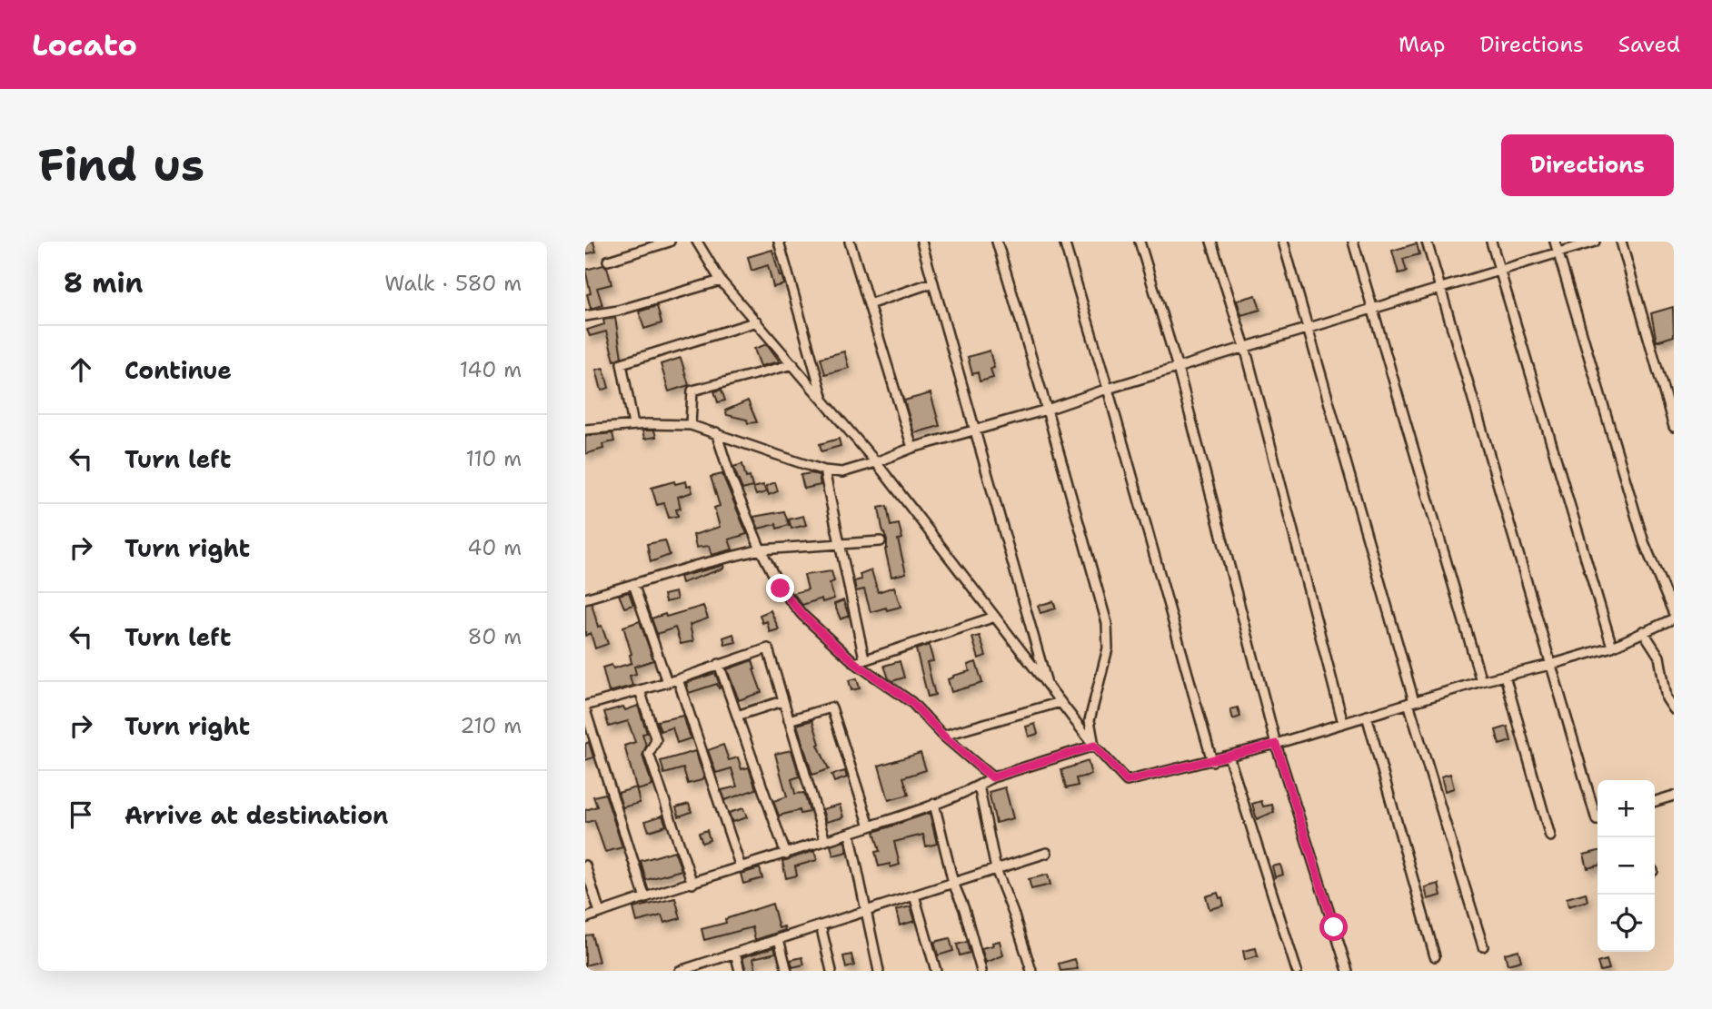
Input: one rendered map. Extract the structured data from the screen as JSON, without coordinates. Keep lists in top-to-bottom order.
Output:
{
  "page": {
    "header": "Locato",
    "nav": ["Map", "Directions", "Saved"],
    "buttons": "Directions",
    "title": "Find us",
    "heading": ["8 min", "Walk · 580 m"],
    "list": [
      ["Continue", "140 m"],
      ["Turn left", "110 m"],
      ["Turn right", "40 m"],
      ["Turn left", "80 m"],
      ["Turn right", "210 m"],
      "Arrive at destination"
    ],
    "map_buttons": ["+", "−"]
  }
}
